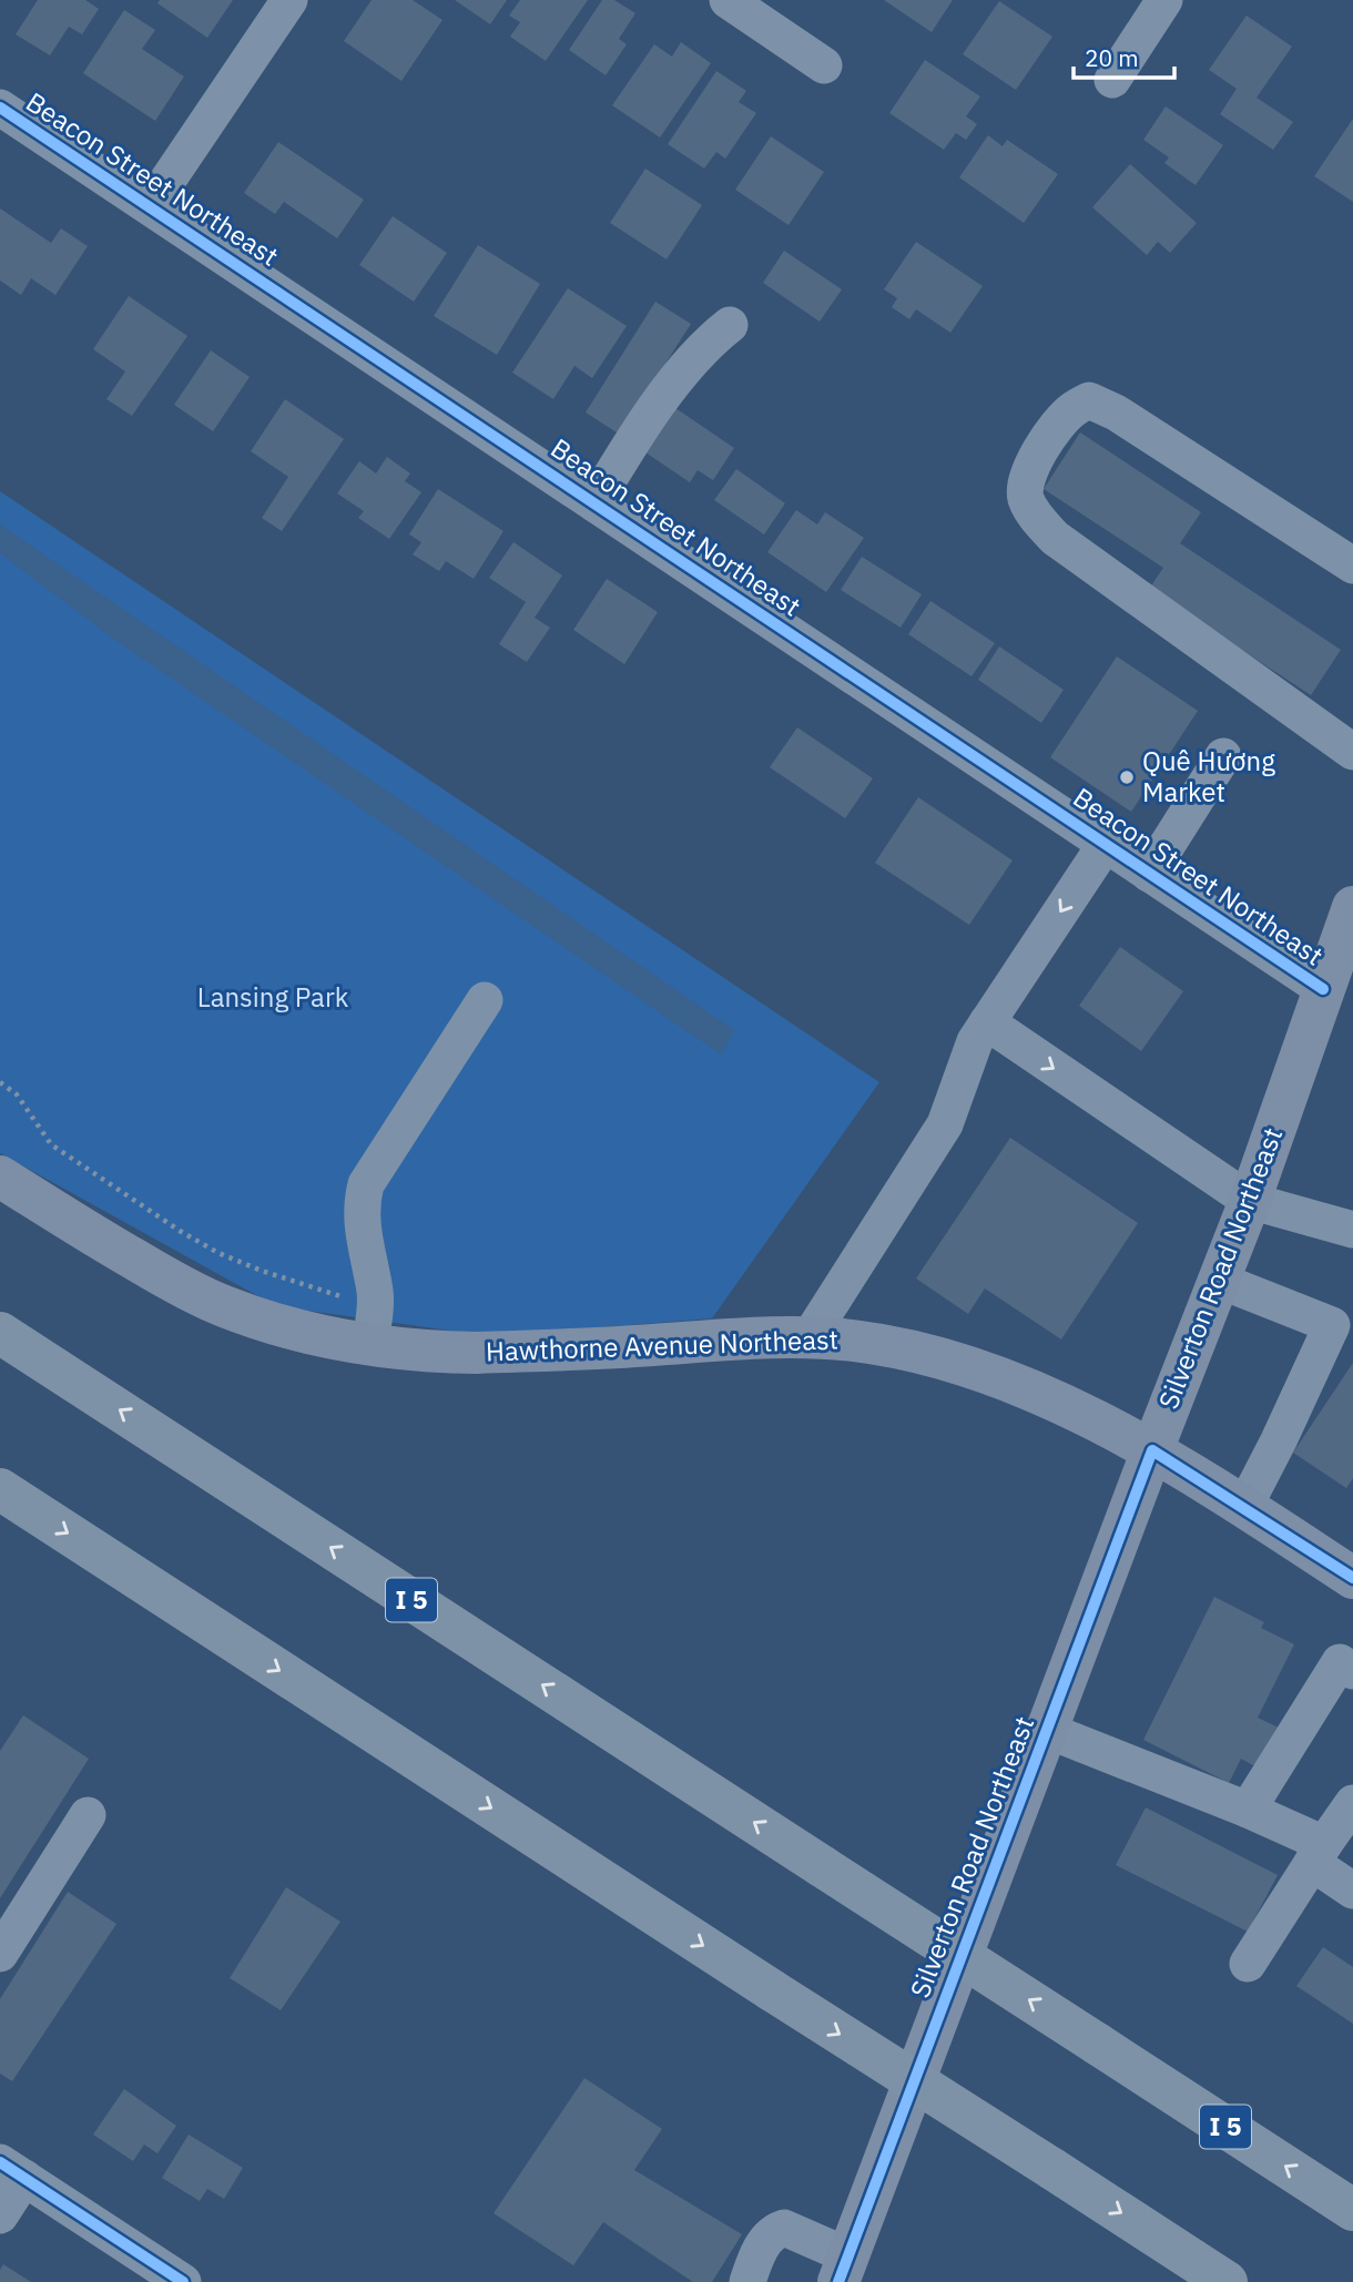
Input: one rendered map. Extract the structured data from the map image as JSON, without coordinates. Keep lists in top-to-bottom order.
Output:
{
  "streets": {
    "highway": ["I 5"],
    "main road": ["Silverton Road Northeast", "Hawthorne Avenue Northeast"],
    "street": ["Beacon Street Northeast"]
  },
  "crossings": [
    ["Beacon Street Northeast", "Silverton Road Northeast"],
    ["Silverton Road Northeast", "Hawthorne Avenue Northeast"]
  ],
  "parks": ["Lansing Park"],
  "places": ["Quê Hương Market"],
  "scale_bar": "20 m"
}
